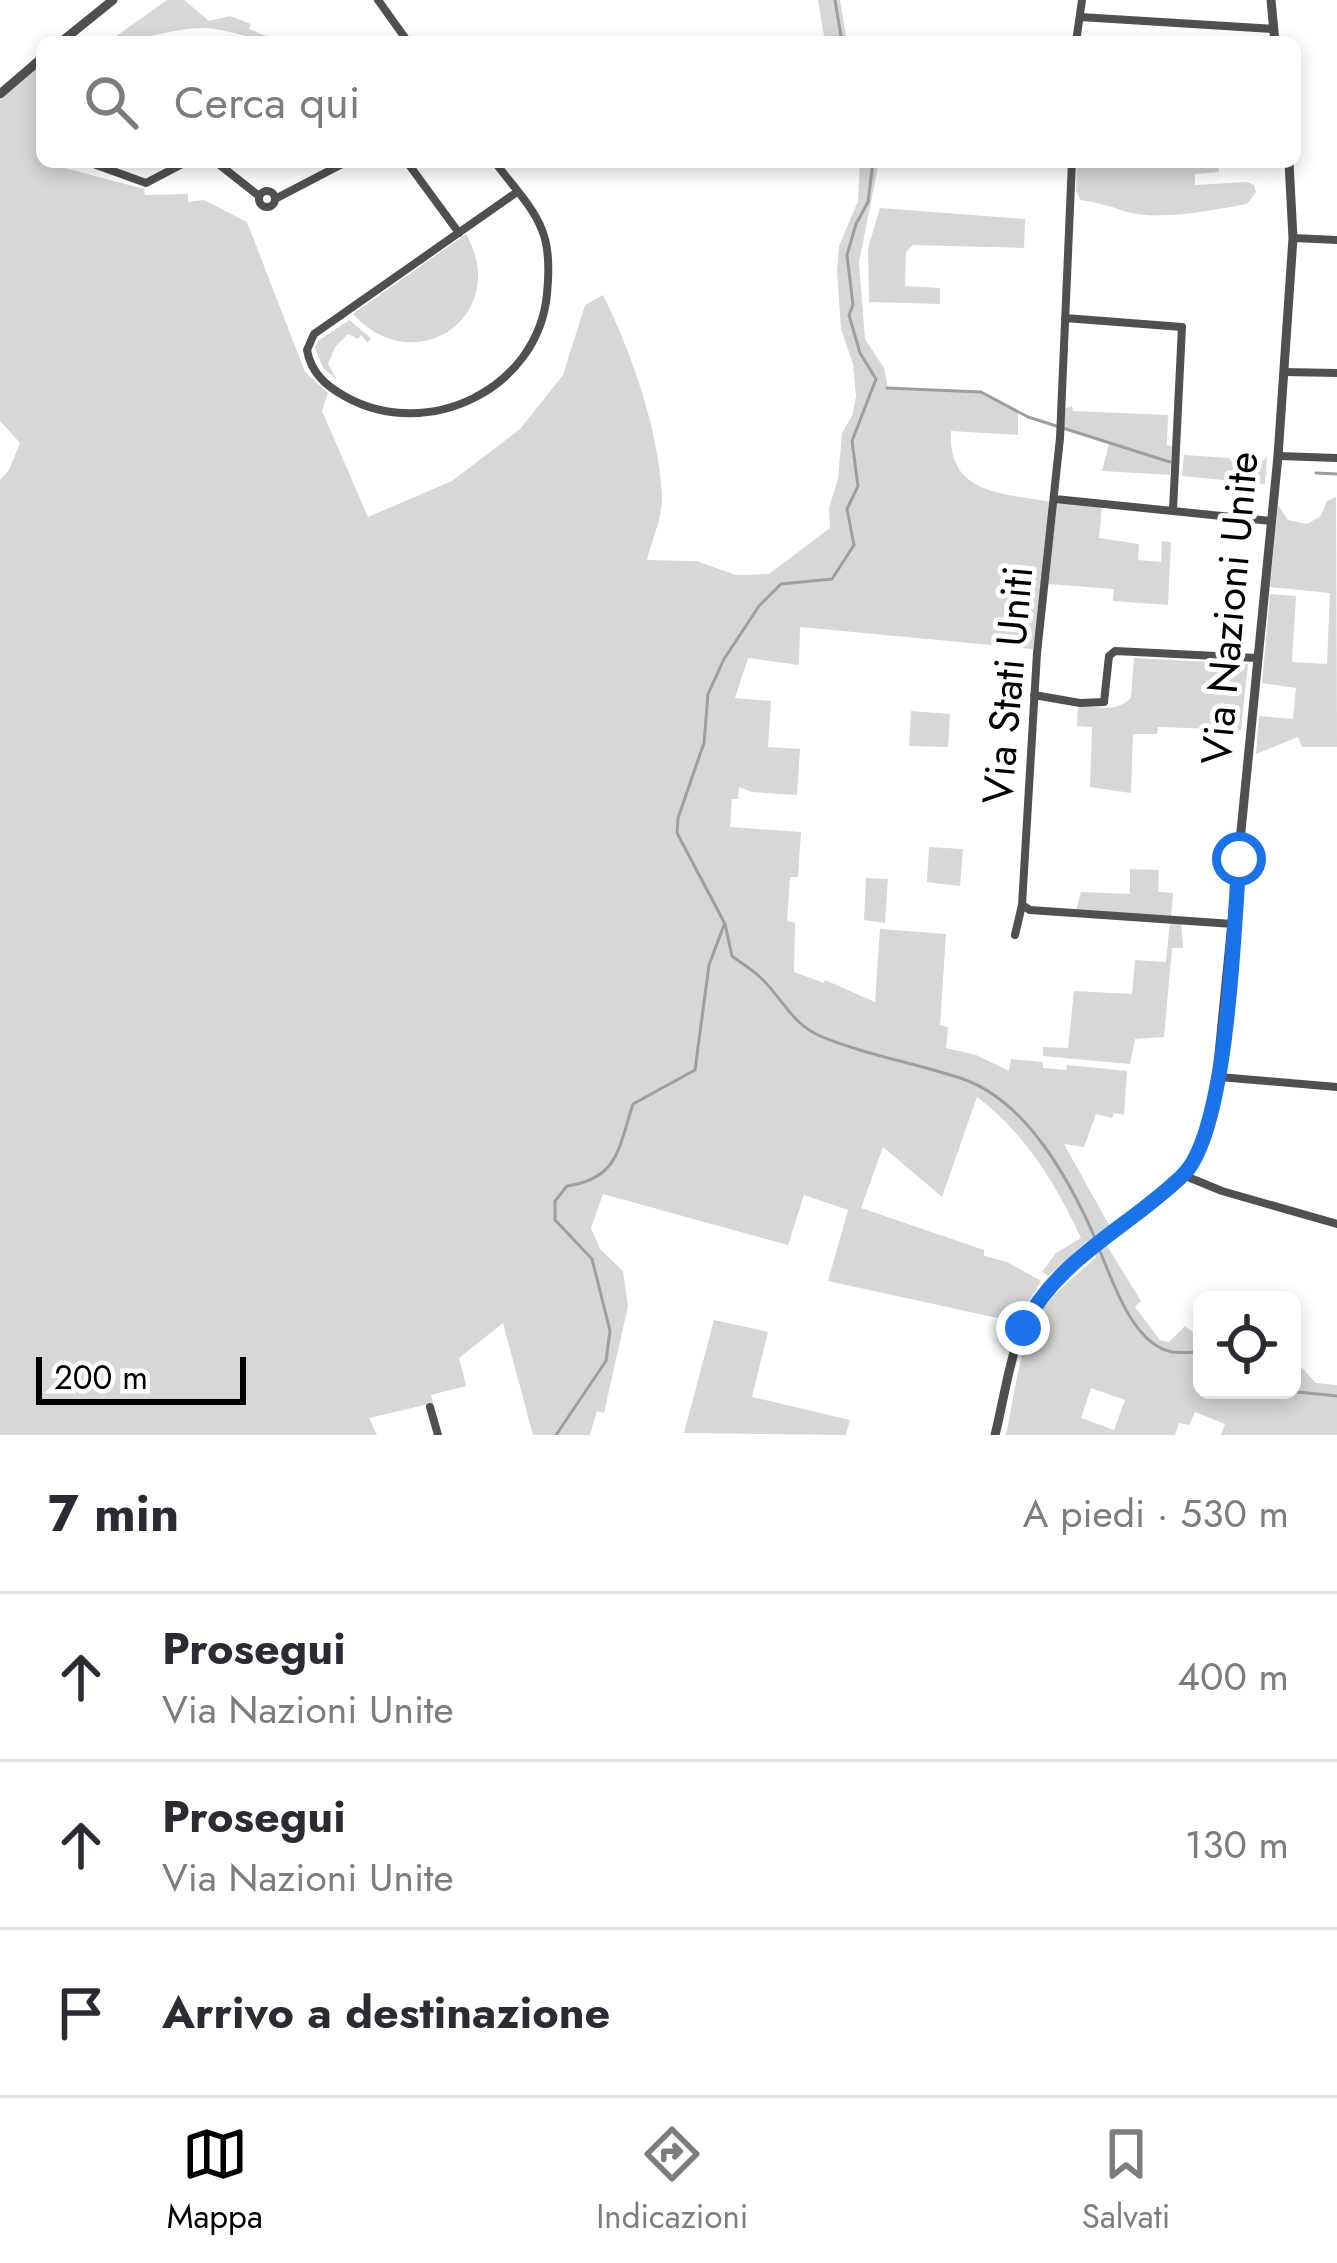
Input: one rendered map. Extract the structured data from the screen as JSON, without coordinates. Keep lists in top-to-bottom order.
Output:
{
  "streets": {
    "street": ["Via Nazioni Unite", "Via Stati Uniti"]
  },
  "scale_bar": "200 m",
  "page": {
    "search": "Cerca qui",
    "scale": "200 m",
    "heading": ["7 min", "A piedi · 530 m"],
    "list": [
      ["Prosegui", "Via Nazioni Unite", "400 m"],
      ["Prosegui", "Via Nazioni Unite", "130 m"],
      "Arrivo a destinazione"
    ],
    "nav": ["Mappa", "Indicazioni", "Salvati"]
  }
}
